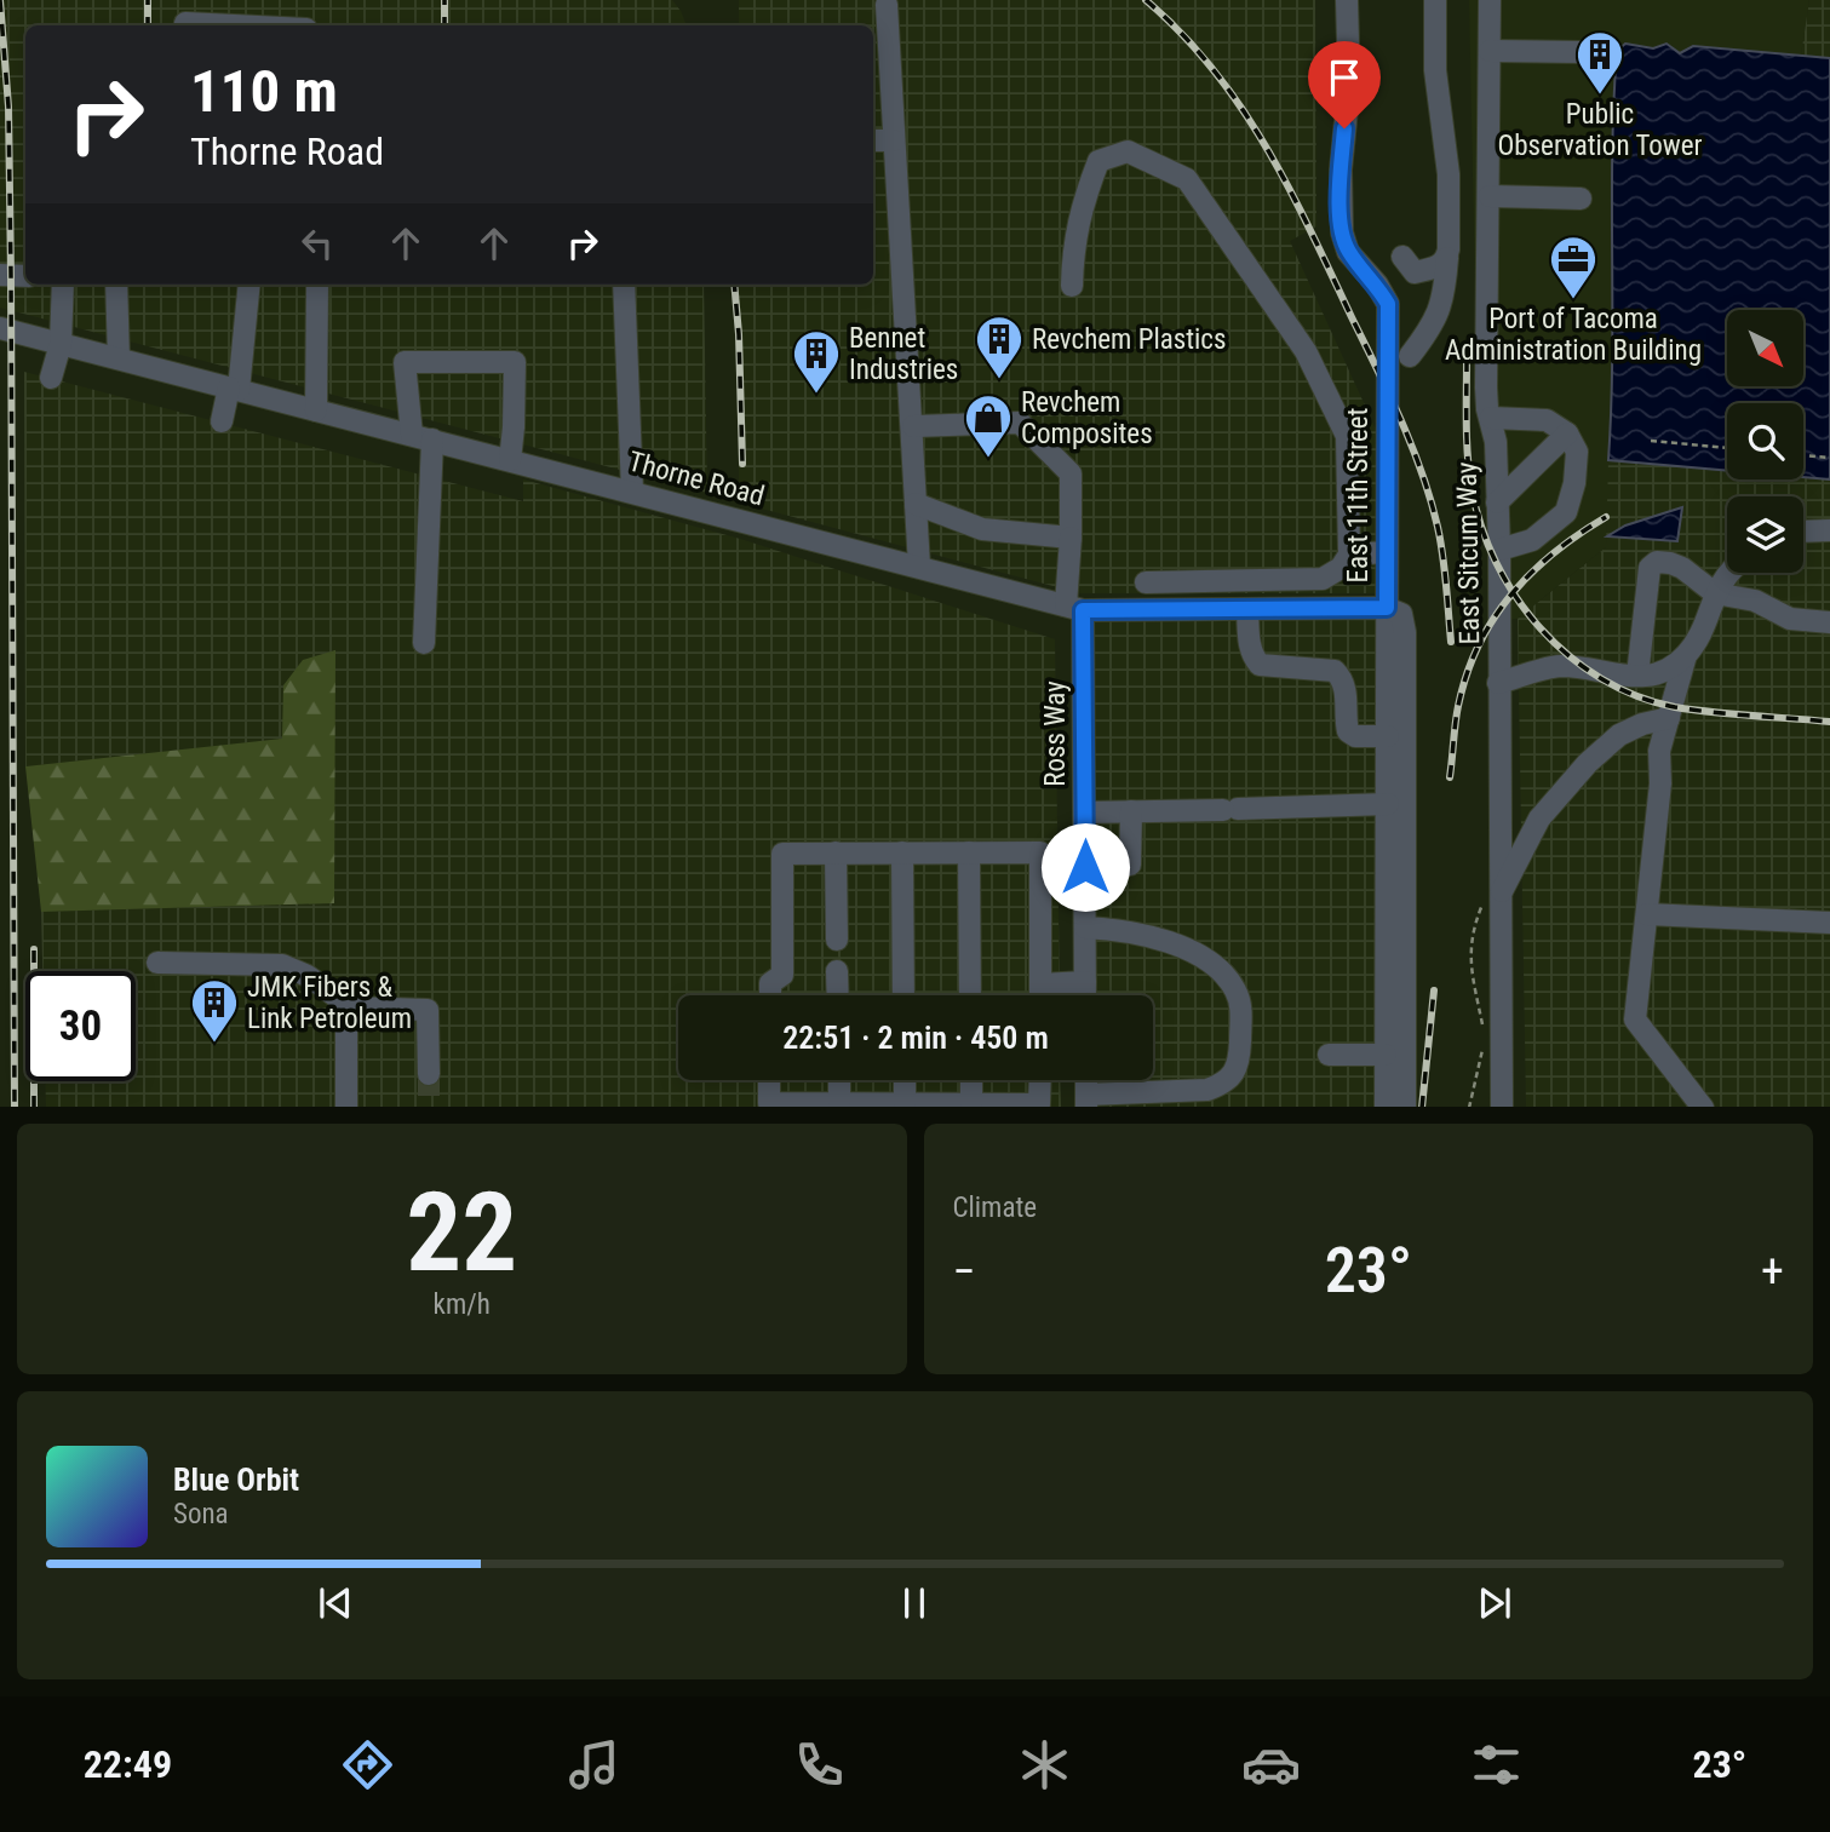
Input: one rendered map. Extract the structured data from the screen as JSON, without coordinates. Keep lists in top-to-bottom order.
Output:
{
  "streets": {
    "street": [
      "Thorne Road",
      "East 11th Street",
      "East Sitcum Way",
      "Ross Way"
    ]
  },
  "crossings": [
    ["Thorne Road", "East 11th Street"],
    ["Thorne Road", "Ross Way"]
  ],
  "places": {
    "building": [
      "Public Observation Tower",
      "Revchem Plastics",
      "Bennet Industries",
      "JMK Fibers & Link Petroleum"
    ],
    "office": ["Port of Tacoma Administration Building"],
    "shop": ["Revchem Composites"]
  },
  "north": "bottom right",
  "page": {
    "turn": ["110 m", "Thorne Road"],
    "limit": "30",
    "trip": "22:51 · 2 min · 450 m",
    "tile": [
      ["22", "km/h"],
      "Climate"
    ],
    "heat": ["−", "23°", "+"],
    "song": ["Blue Orbit", "Sona"],
    "tabs": ["22:49", "23°"]
  }
}
